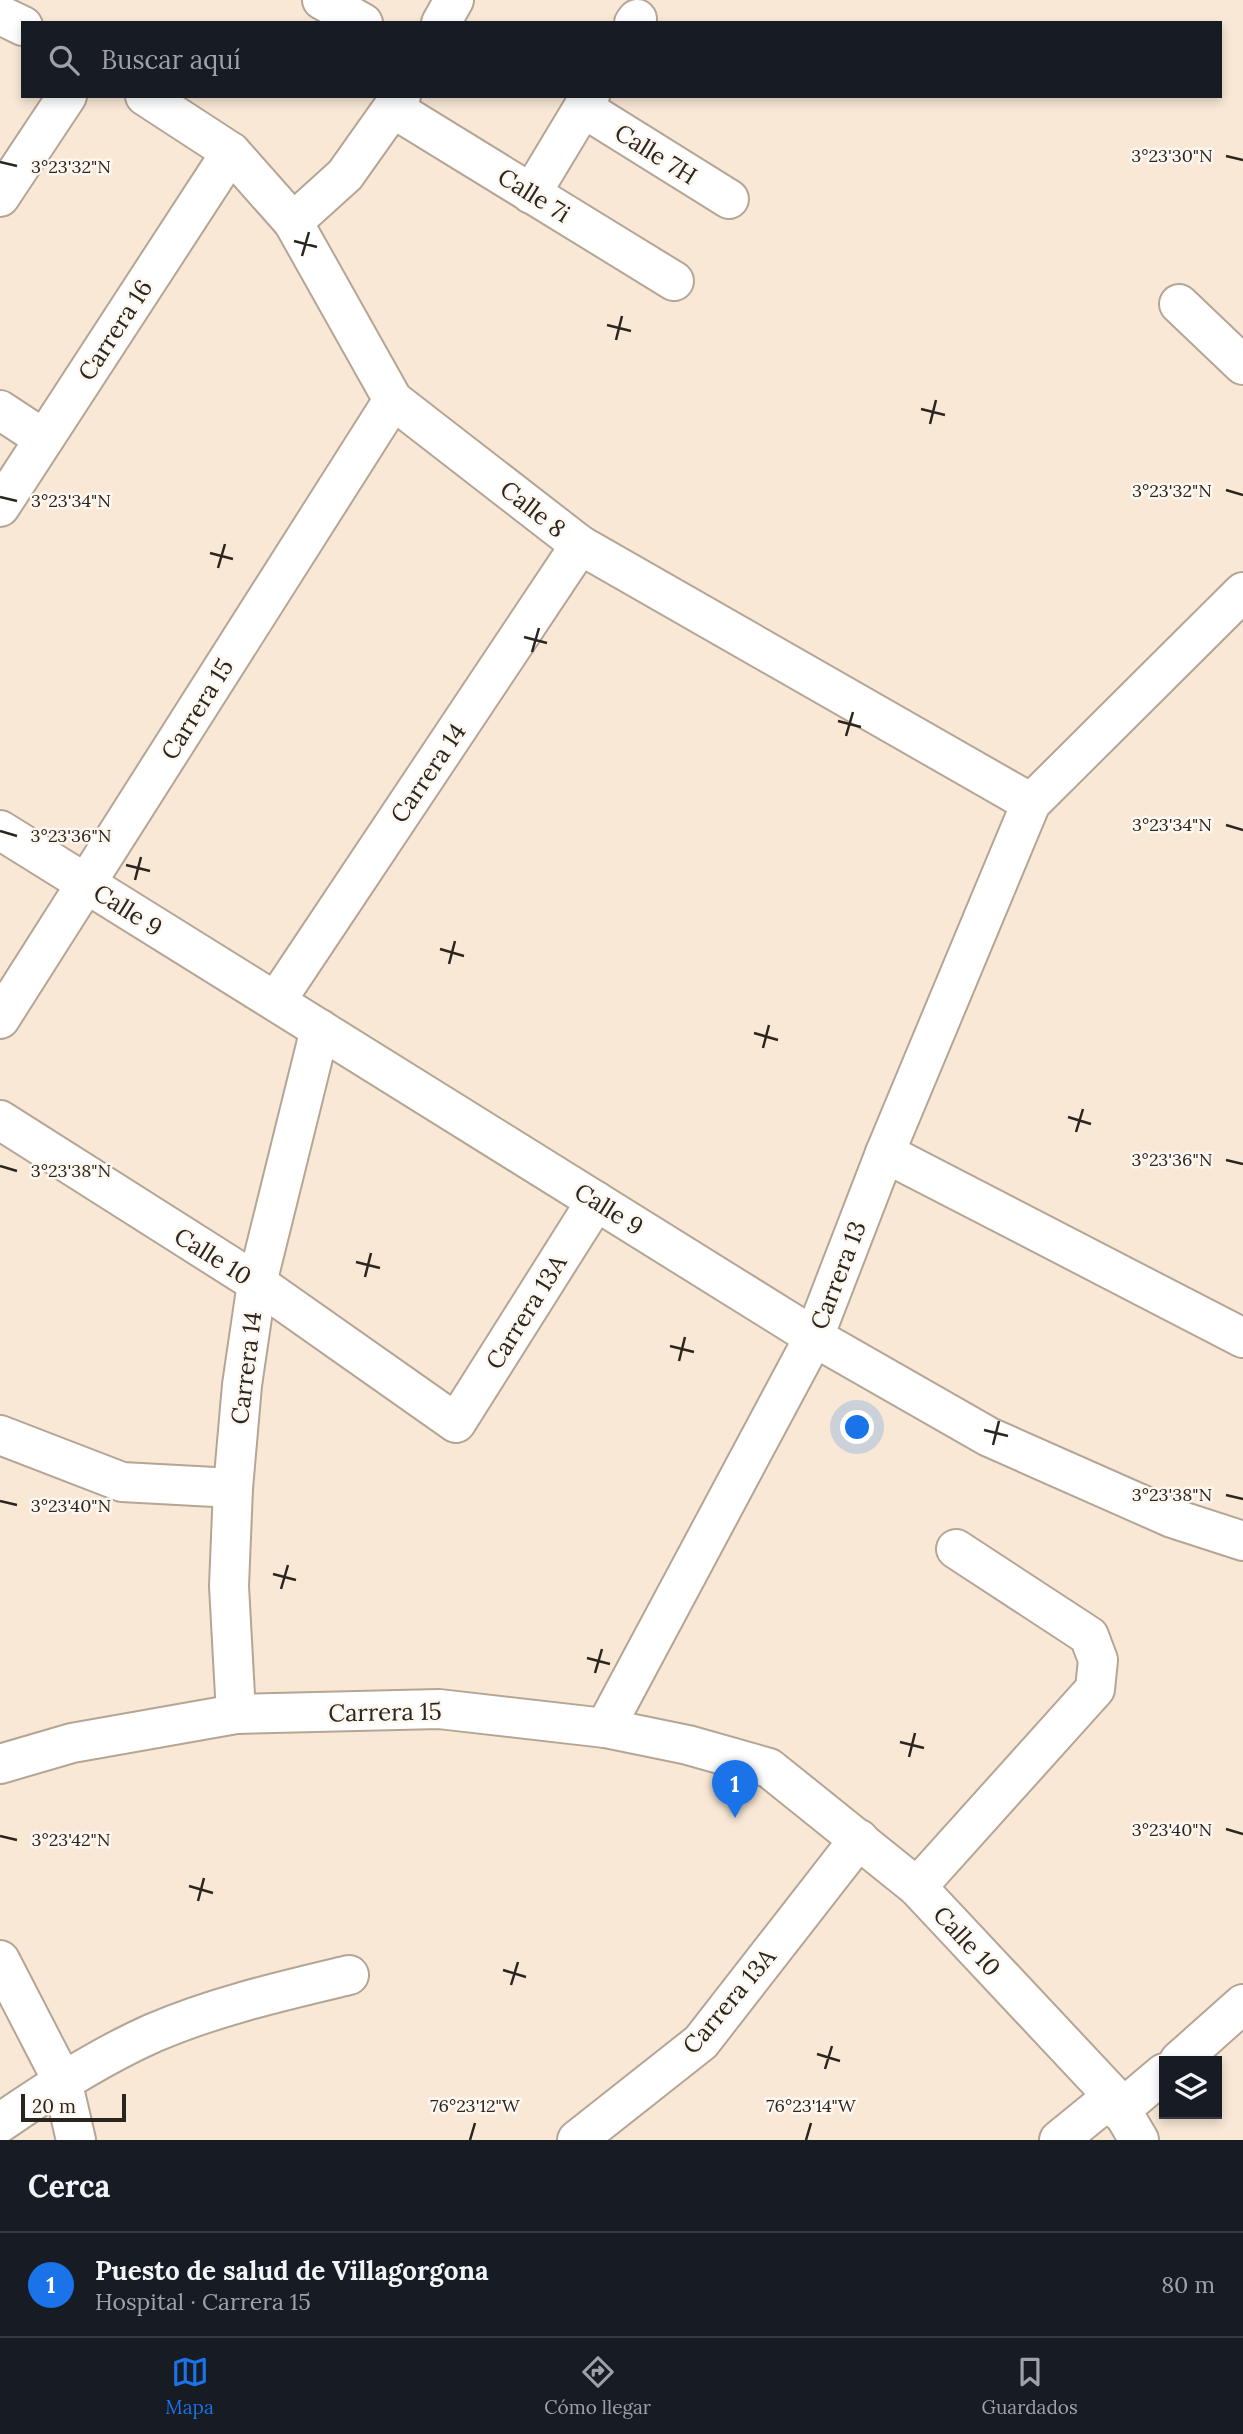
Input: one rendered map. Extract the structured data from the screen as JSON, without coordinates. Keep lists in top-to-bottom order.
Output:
{
  "streets": {
    "street": [
      "Calle 7H",
      "Calle 7i",
      "Carrera 16",
      "Calle 8",
      "Carrera 15",
      "Carrera 14",
      "Calle 9",
      "Calle 10",
      "Carrera 13",
      "Carrera 13A"
    ]
  },
  "crossings": [
    ["Carrera 16", "Calle 8"],
    ["Calle 8", "Carrera 15"],
    ["Calle 8", "Carrera 14"],
    ["Calle 8", "Carrera 13"],
    ["Carrera 15", "Carrera 14"],
    ["Carrera 15", "Calle 9"],
    ["Carrera 15", "Calle 10"],
    ["Carrera 15", "Carrera 13"],
    ["Carrera 14", "Calle 9"],
    ["Carrera 14", "Calle 10"],
    ["Calle 9", "Carrera 13"],
    ["Calle 9", "Carrera 13A"],
    ["Calle 10", "Carrera 13A"]
  ],
  "scale_bar": "20 m",
  "page": {
    "search": "Buscar aquí",
    "pins": "1",
    "scale": "20 m",
    "heading": "Cerca",
    "list": [
      {
        "mark": "1",
        "name": "Puesto de salud de Villagorgona",
        "note": "Hospital · Carrera 15",
        "value": "80 m"
      }
    ],
    "nav": ["Mapa", "Cómo llegar", "Guardados"]
  },
  "coordinates": [
    "3°23'30\"N",
    "3°23'32\"N",
    "3°23'34\"N",
    "3°23'36\"N",
    "3°23'38\"N",
    "3°23'40\"N",
    "3°23'42\"N",
    "76°23'12\"W",
    "76°23'14\"W"
  ]
}
